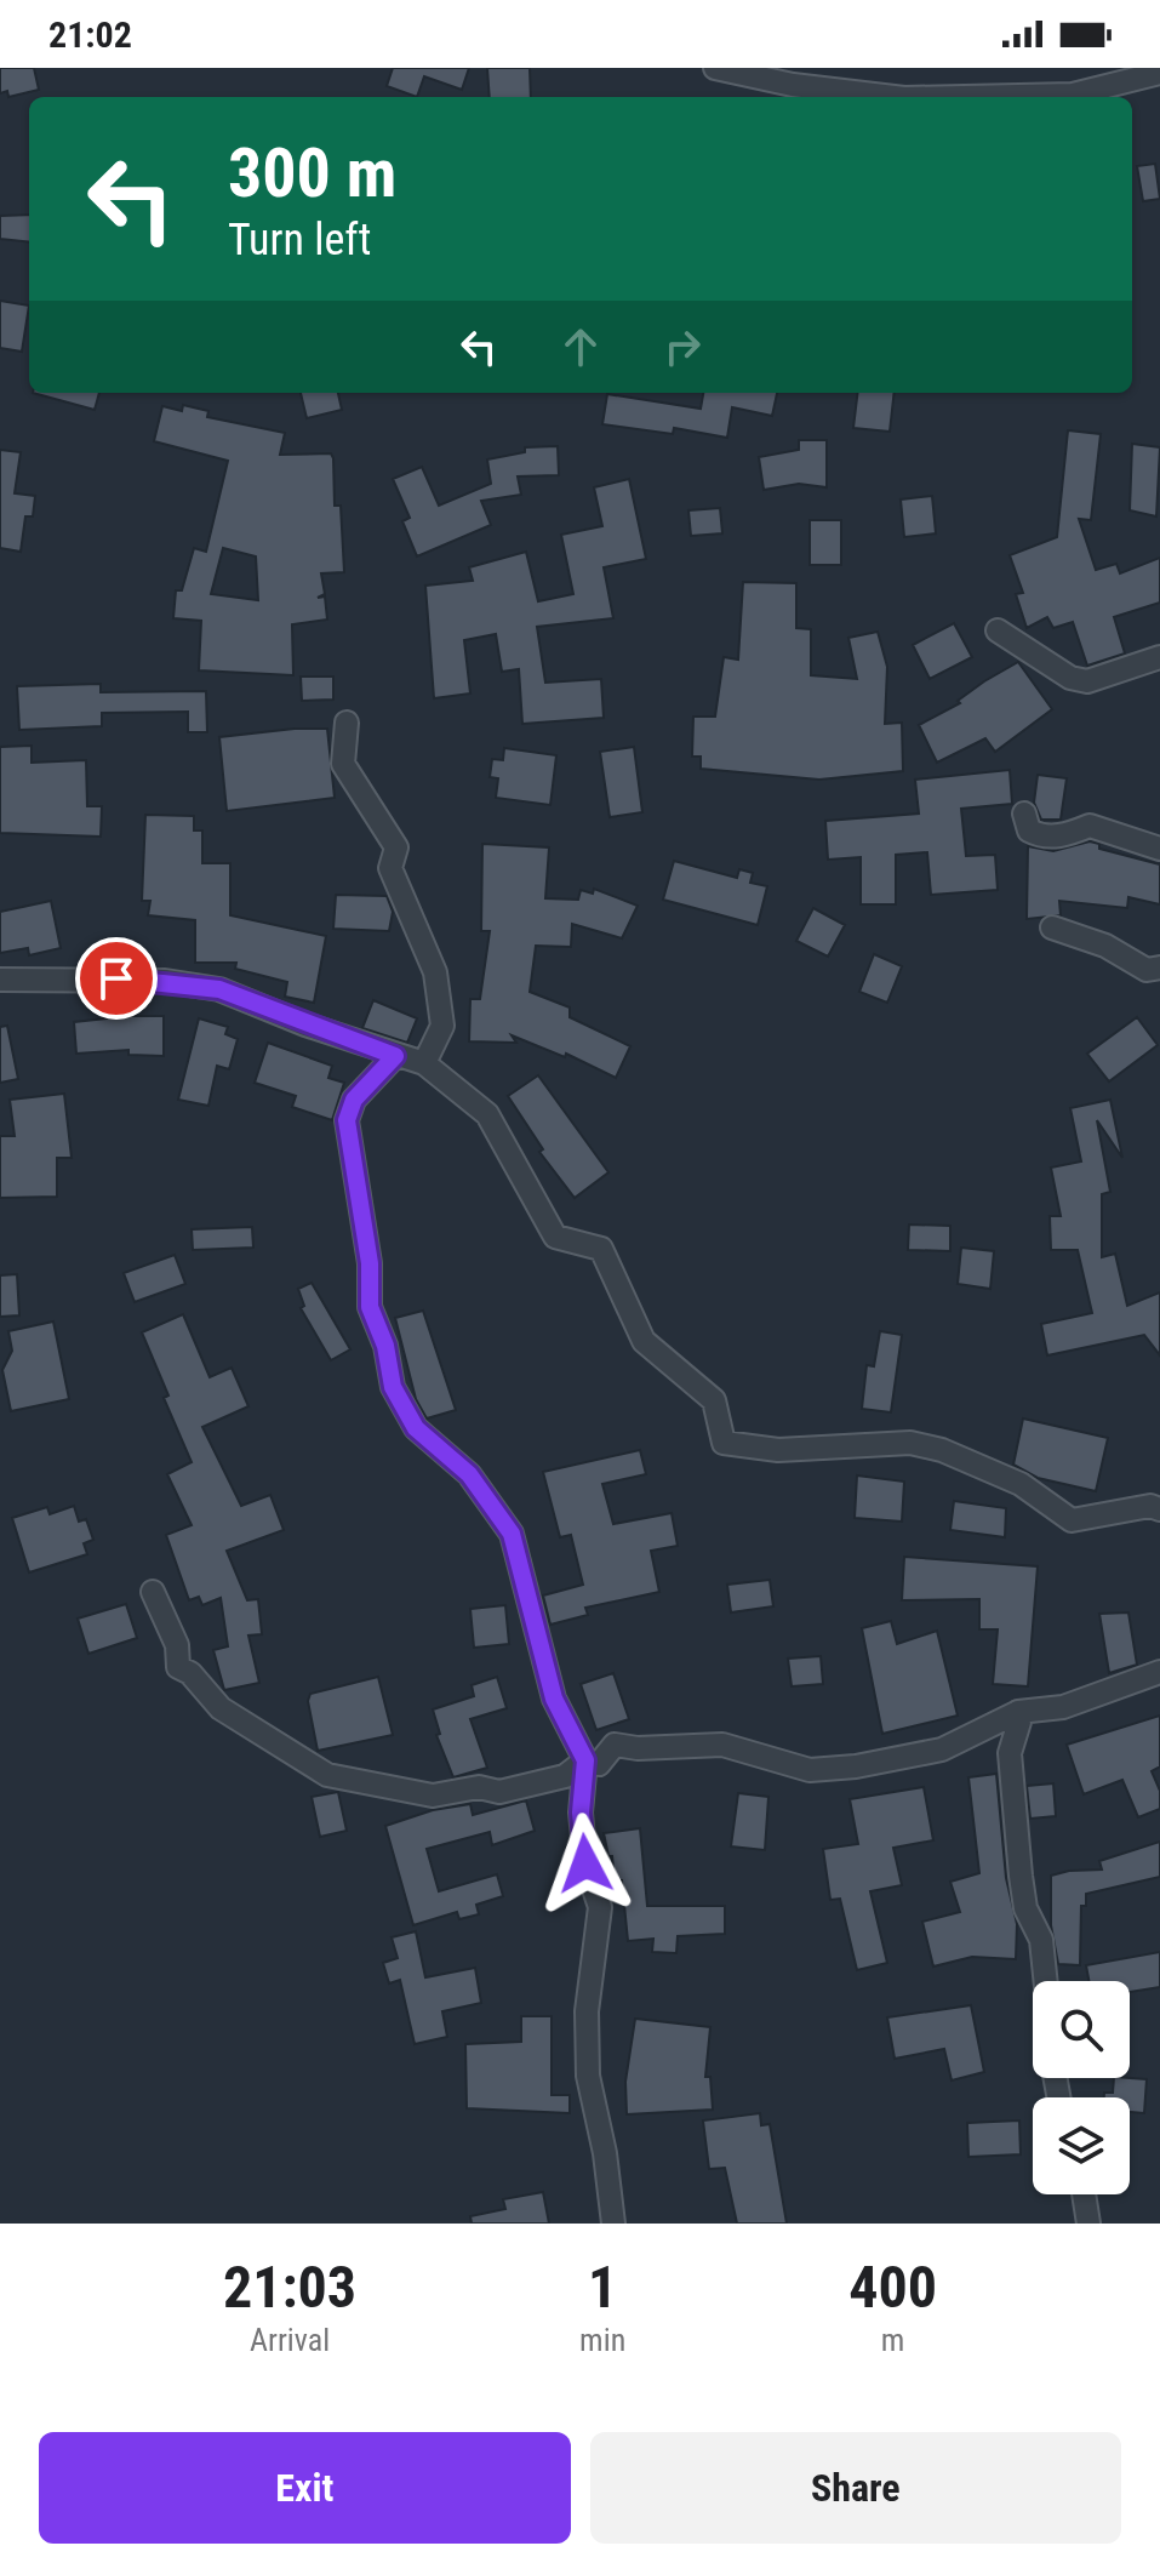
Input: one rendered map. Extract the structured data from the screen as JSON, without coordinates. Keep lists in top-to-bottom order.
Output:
{
  "page": {
    "status": "21:02",
    "turn": ["300 m", "Turn left"],
    "eta": [
      "21:03",
      "Arrival",
      "1",
      "min",
      "400",
      "m"
    ],
    "buttons": ["Exit", "Share"]
  }
}
